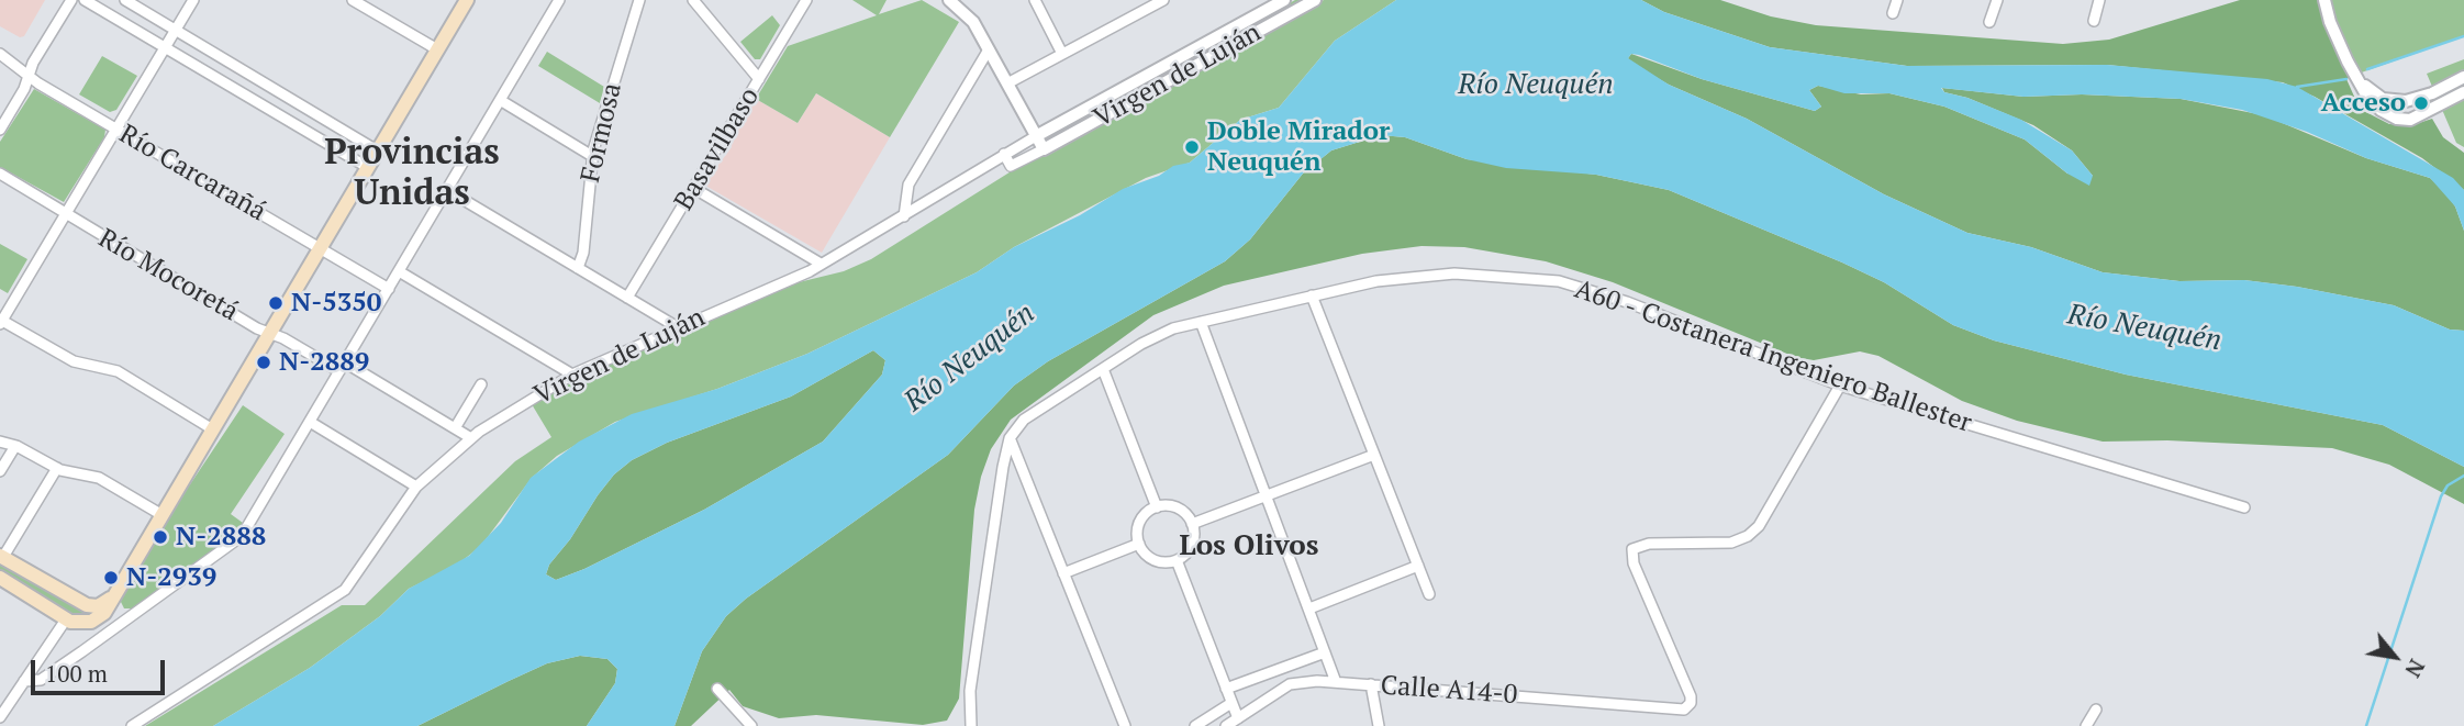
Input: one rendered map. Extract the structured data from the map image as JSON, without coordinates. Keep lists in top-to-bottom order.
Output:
{
  "streets": {
    "street": [
      "Virgen de Luján",
      "Formosa",
      "Basavilbaso",
      "Río Carcarañá",
      "Río Mocoretá",
      "A60 - Costanera Ingeniero Ballester",
      "Calle A14-0"
    ]
  },
  "crossings": [
    ["Virgen de Luján", "Río Mocoretá"],
    ["A60 - Costanera Ingeniero Ballester", "Calle A14-0"]
  ],
  "districts": ["Provincias Unidas", "Los Olivos"],
  "water": ["Río Neuquén"],
  "places": [
    "Acceso",
    "Doble Mirador Neuquén",
    "N-5350",
    "N-2889",
    "N-2888",
    "N-2939"
  ],
  "scale_bar": "100 m",
  "north": "bottom right"
}
